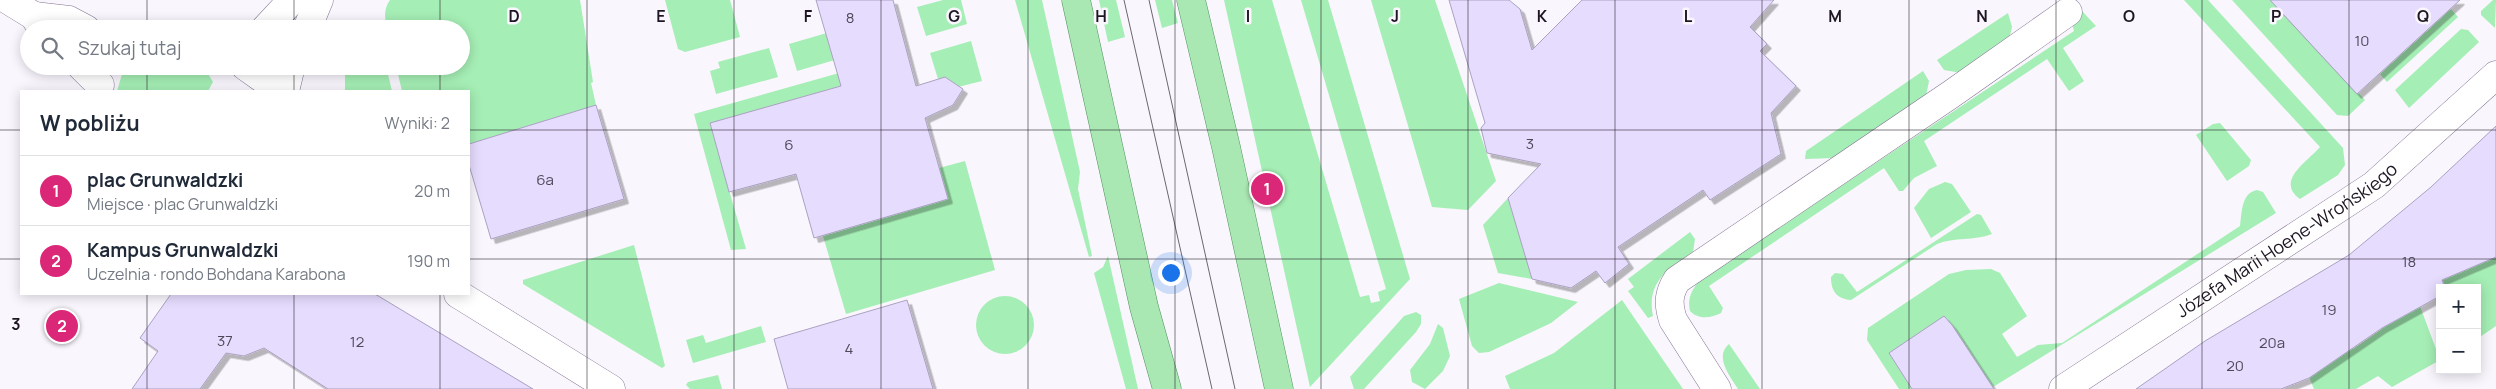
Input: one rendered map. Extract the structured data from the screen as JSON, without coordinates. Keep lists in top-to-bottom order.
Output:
{
  "streets": {
    "street": ["Józefa Marii Hoene-Wrońskiego"]
  },
  "house_numbers": [
    "8",
    "10",
    "3",
    "6",
    "6a",
    "18",
    "19",
    "37",
    "12",
    "20a",
    "4",
    "20"
  ],
  "page": {
    "search": "Szukaj tutaj",
    "heading": ["W pobliżu", "Wyniki: 2"],
    "list": [
      {
        "mark": "1",
        "name": "plac Grunwaldzki",
        "note": "Miejsce · plac Grunwaldzki",
        "value": "20 m"
      },
      {
        "mark": "2",
        "name": "Kampus Grunwaldzki",
        "note": "Uczelnia · rondo Bohdana Karabona",
        "value": "190 m"
      }
    ],
    "pins": ["1", "2"],
    "map_buttons": ["+", "−"]
  },
  "grid": {
    "columns": [
      "D",
      "E",
      "F",
      "G",
      "H",
      "I",
      "J",
      "K",
      "L",
      "M",
      "N",
      "O",
      "P",
      "Q"
    ],
    "rows": ["3"]
  }
}
